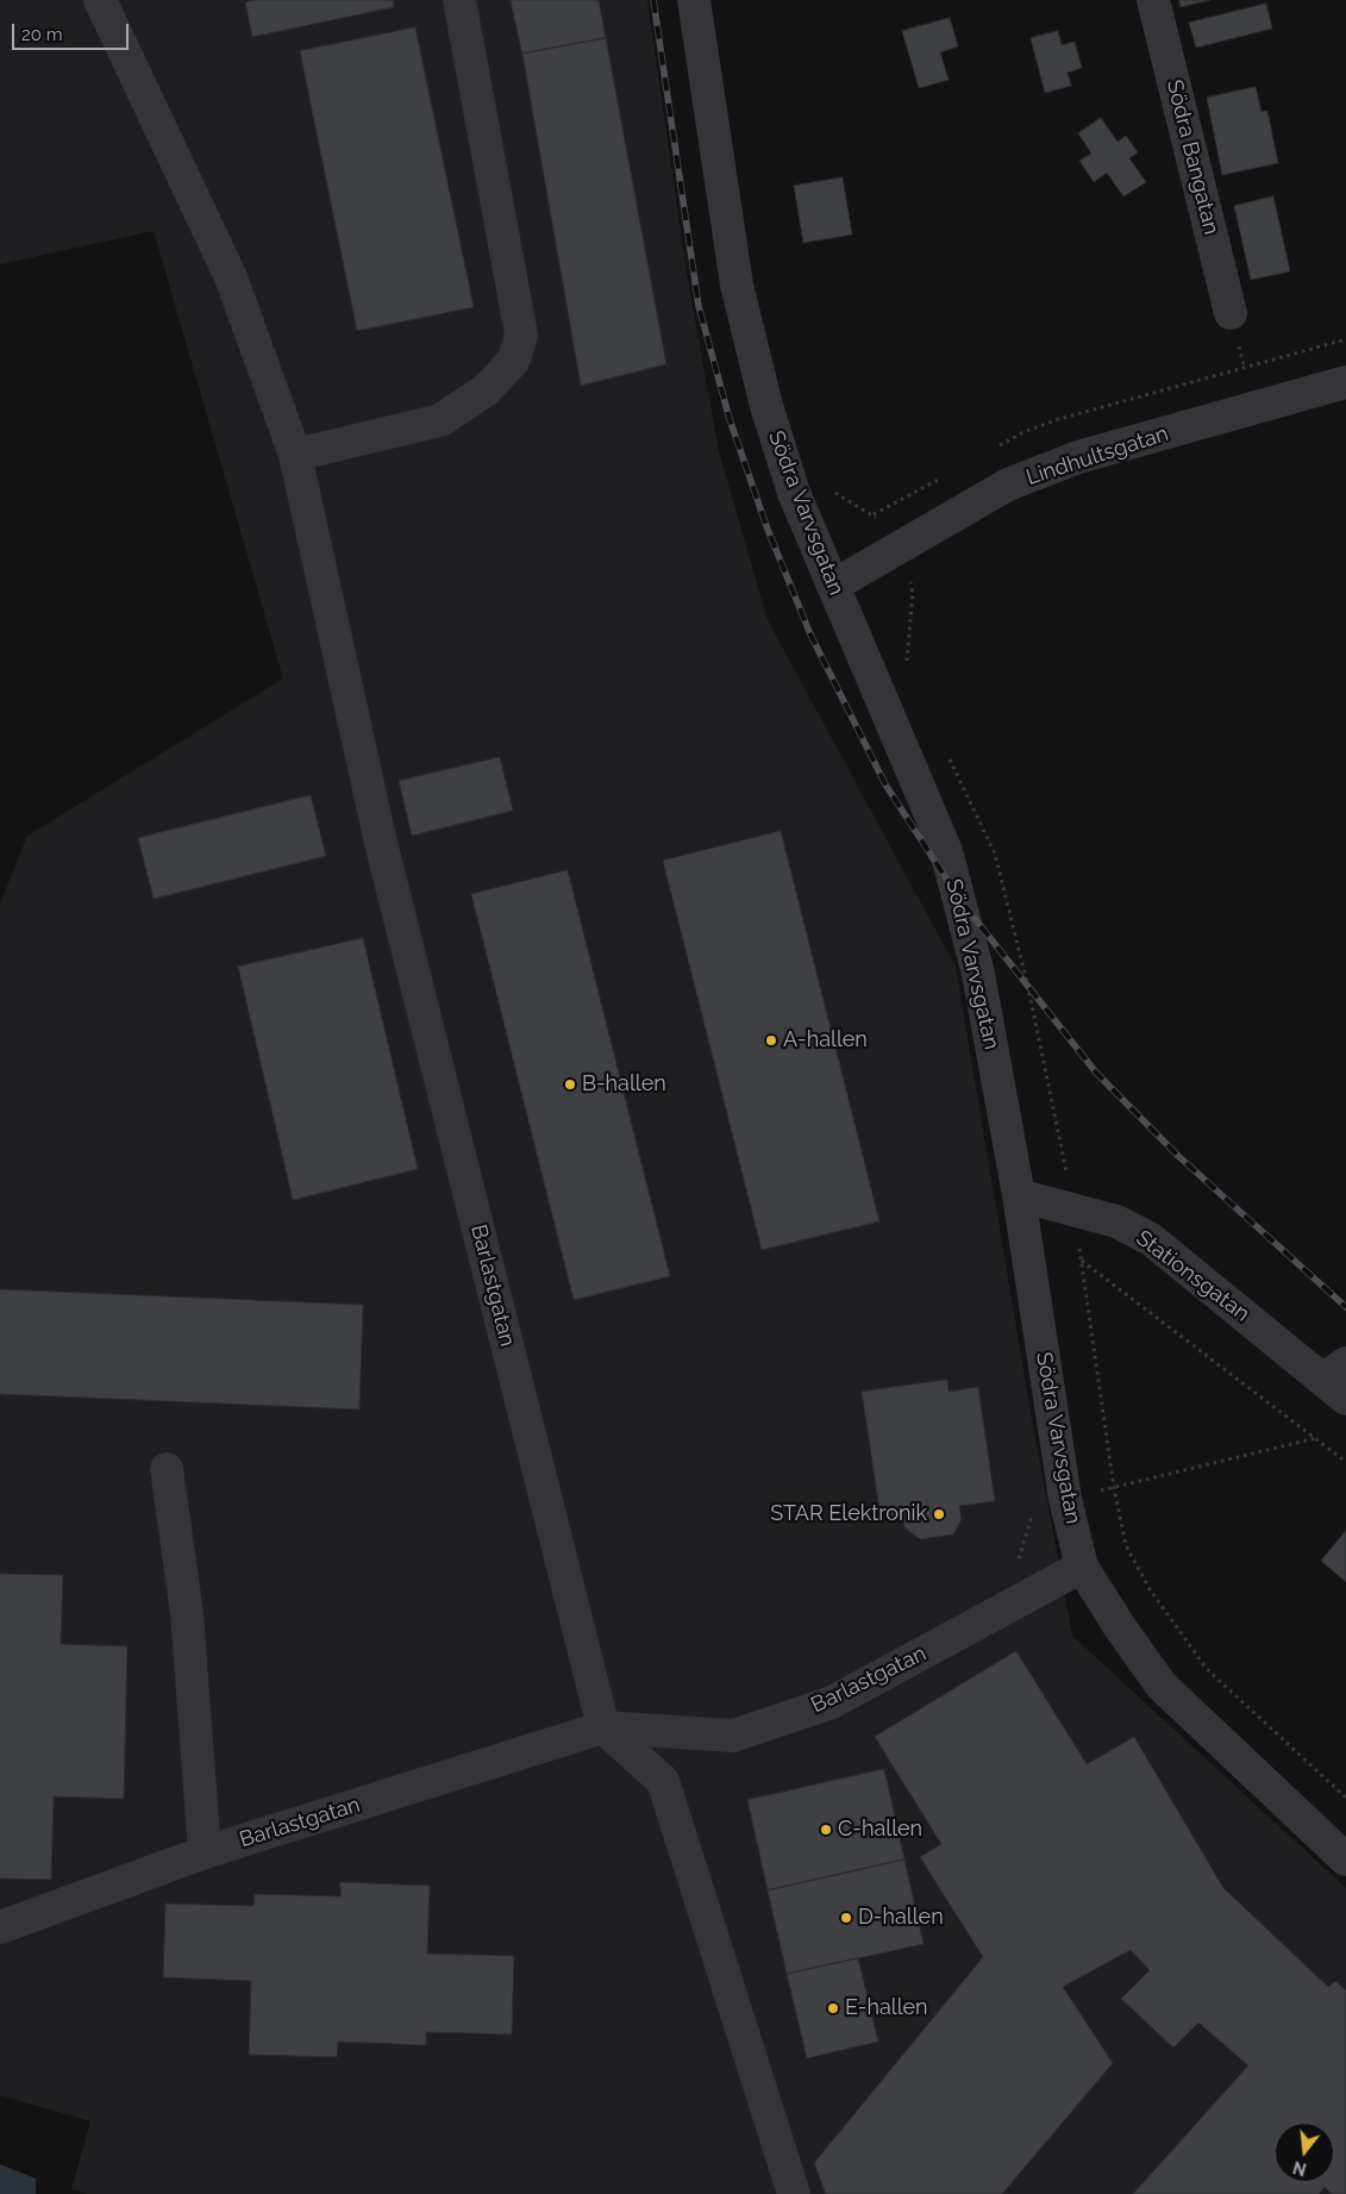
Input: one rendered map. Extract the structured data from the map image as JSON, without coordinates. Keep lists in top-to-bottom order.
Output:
{
  "streets": {
    "street": [
      "Södra Bangatan",
      "Lindhultsgatan",
      "Södra Varvsgatan",
      "Stationsgatan",
      "Barlastgatan"
    ]
  },
  "crossings": [
    ["Lindhultsgatan", "Södra Varvsgatan"],
    ["Södra Varvsgatan", "Stationsgatan"],
    ["Södra Varvsgatan", "Barlastgatan"]
  ],
  "places": [
    "A-hallen",
    "B-hallen",
    "STAR Elektronik",
    "C-hallen",
    "D-hallen",
    "E-hallen"
  ],
  "scale_bar": "20 m",
  "north": "bottom"
}
